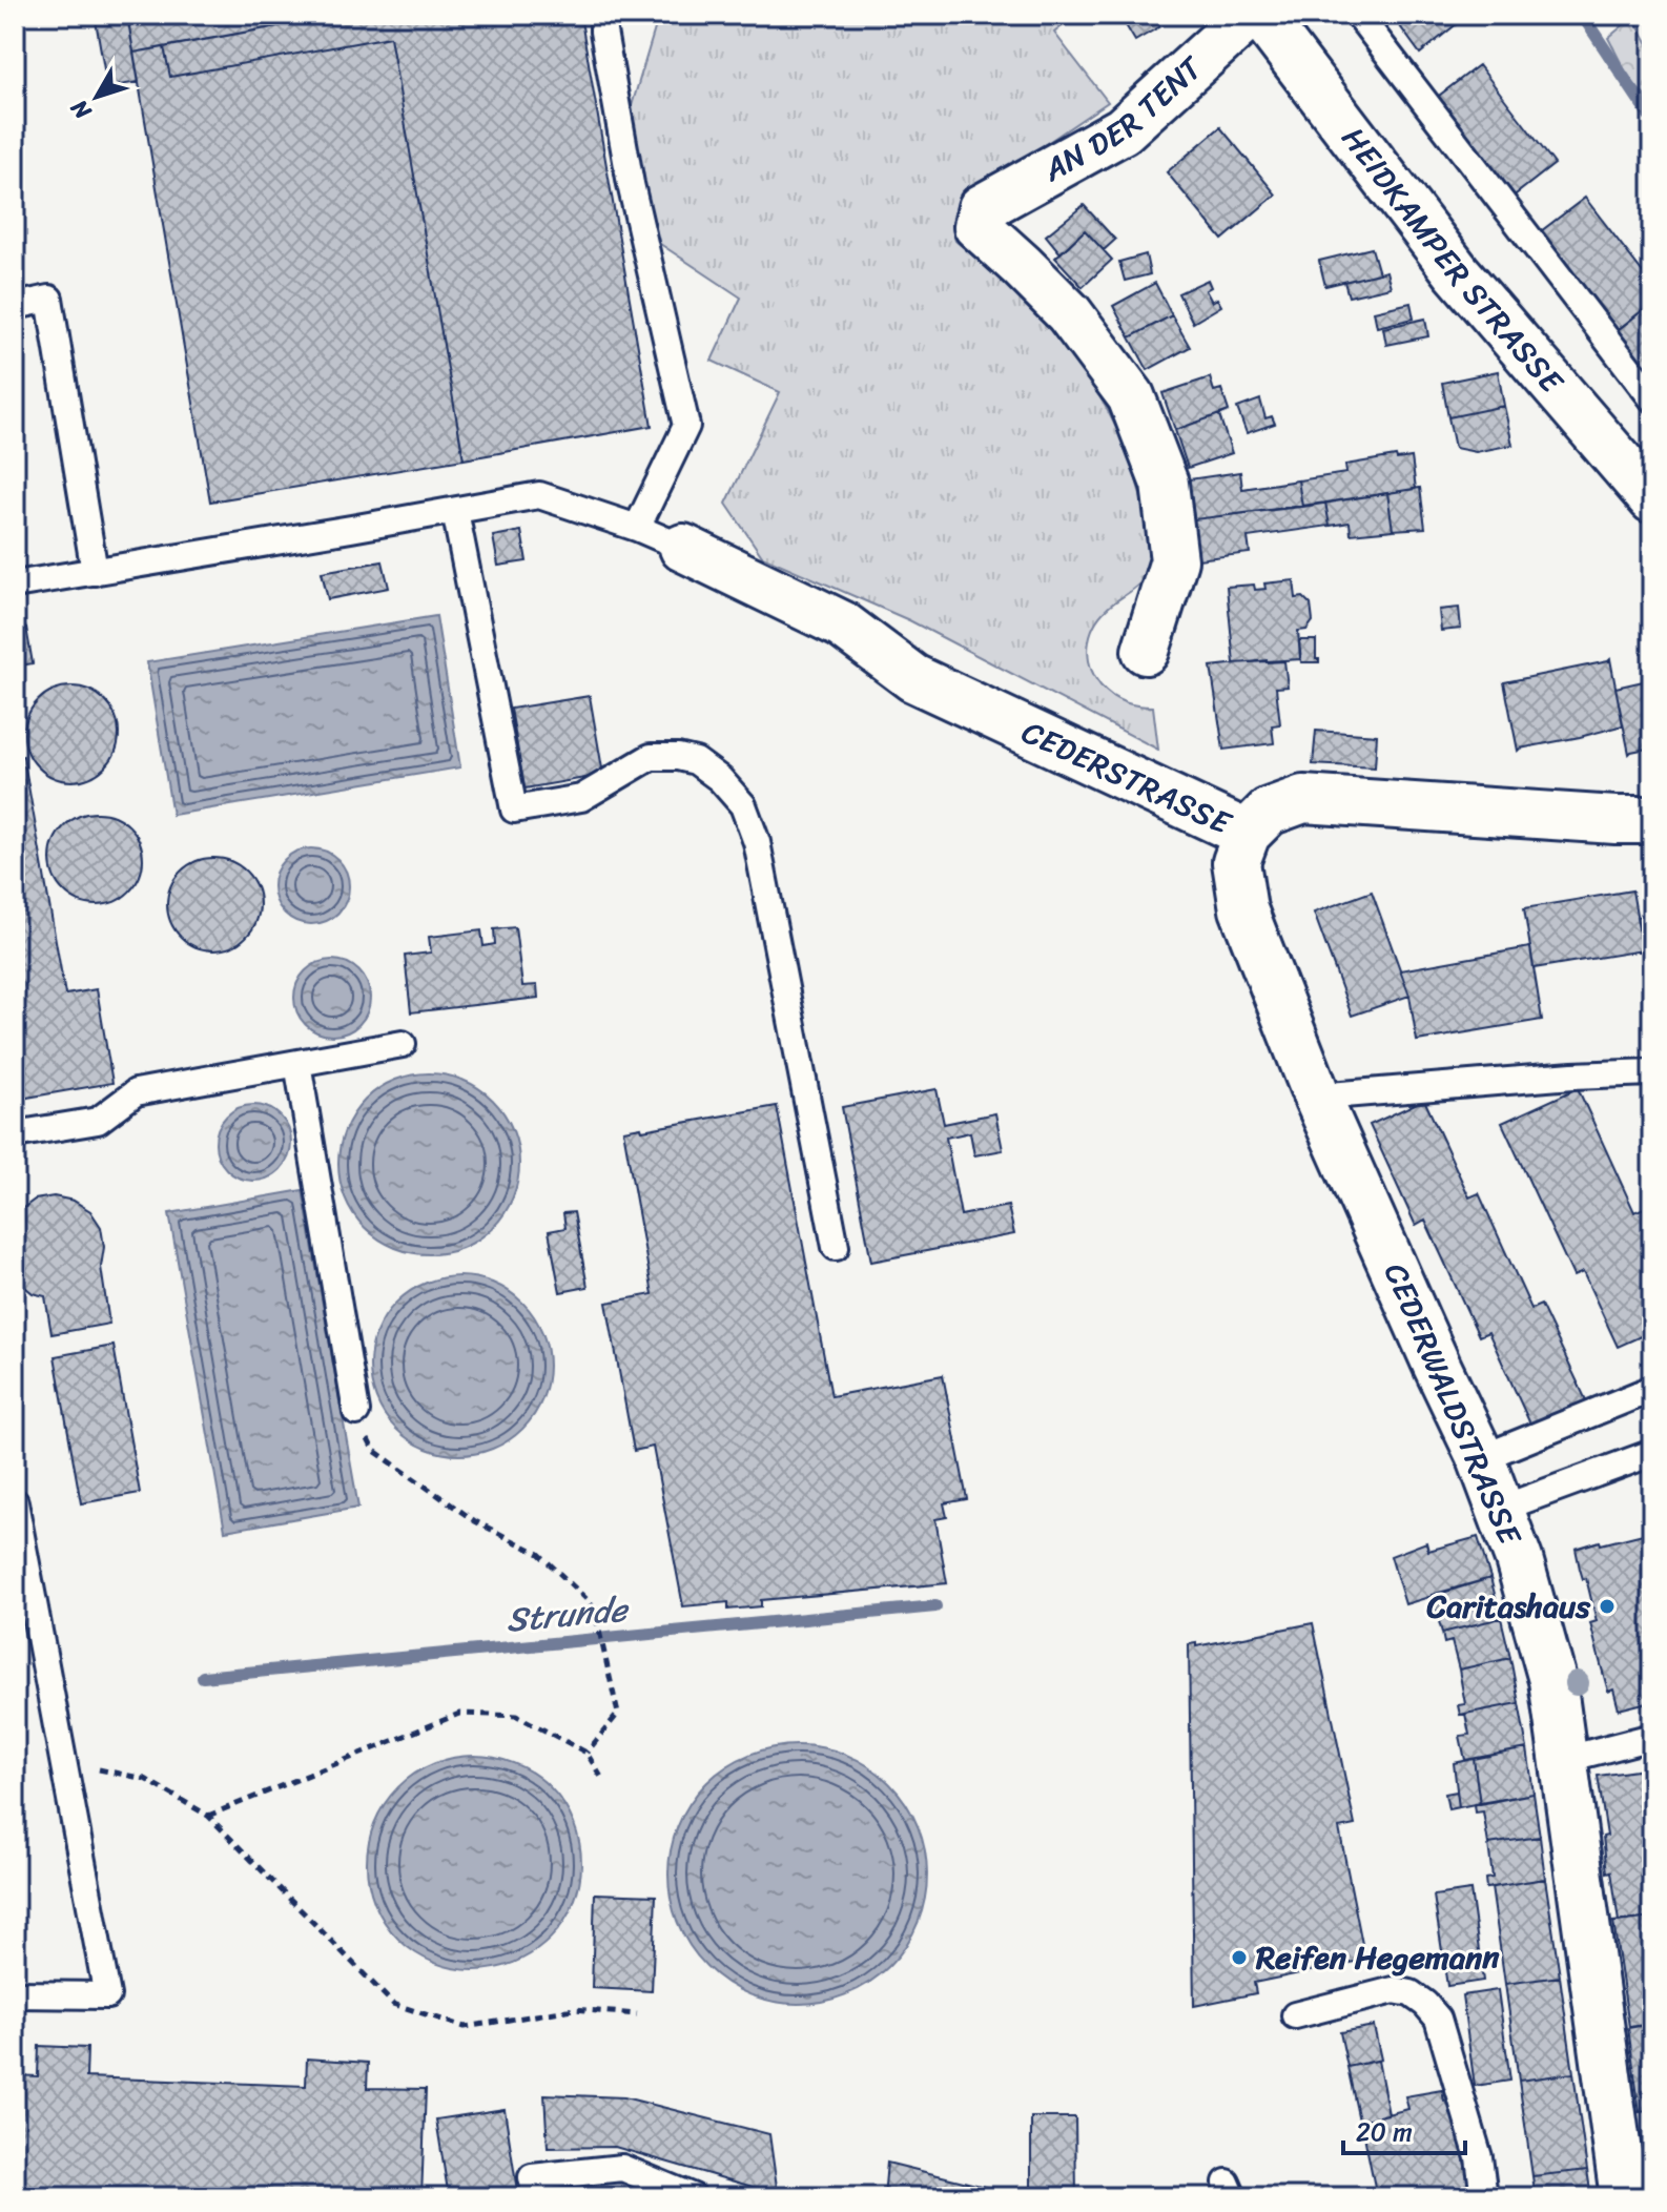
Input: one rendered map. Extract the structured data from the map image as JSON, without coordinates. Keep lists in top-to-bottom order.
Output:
{
  "streets": {
    "street": [
      "AN DER TENT",
      "HEIDKAMPER STRASSE",
      "CEDERSTRASSE",
      "CEDERWALDSTRASSE"
    ]
  },
  "crossings": [
    ["CEDERSTRASSE", "CEDERWALDSTRASSE"]
  ],
  "water": ["Strunde"],
  "places": ["Caritashaus", "Reifen Hegemann"],
  "scale_bar": "20 m",
  "north": "bottom left"
}
